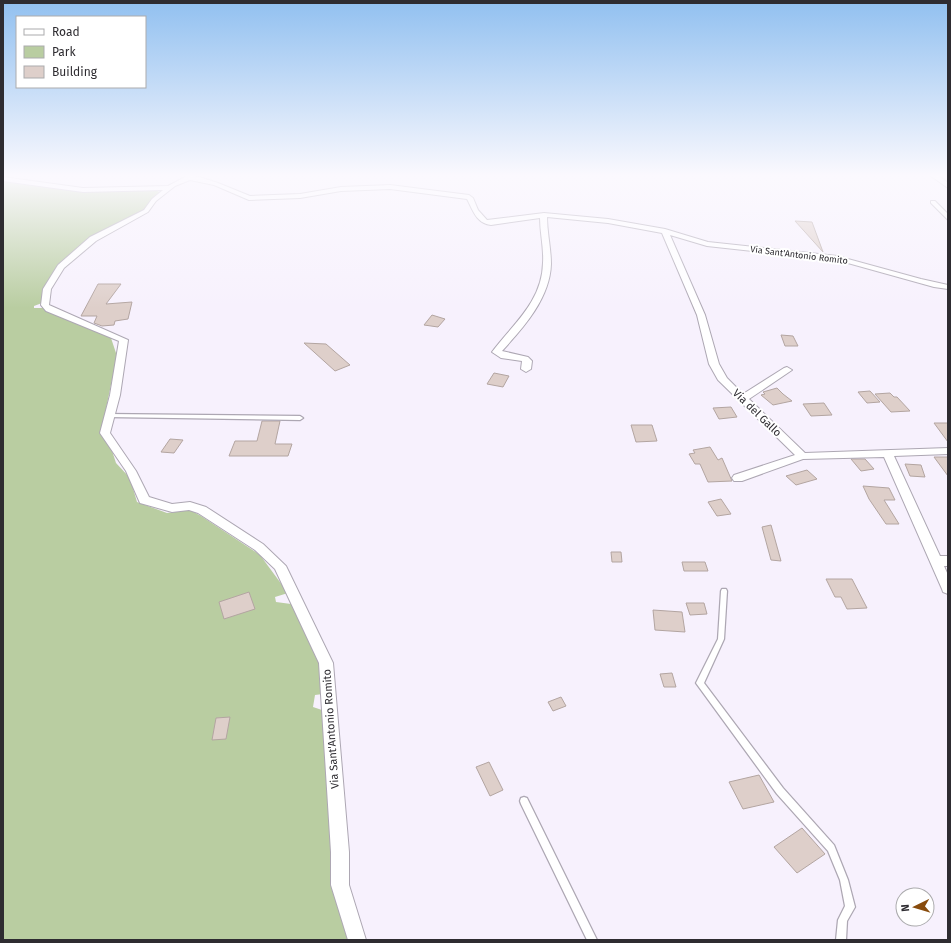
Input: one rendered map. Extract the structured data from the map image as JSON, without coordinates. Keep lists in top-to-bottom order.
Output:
{
  "streets": {
    "street": ["Via Sant'Antonio Romito", "Via del Gallo"]
  },
  "crossings": [
    ["Via Sant'Antonio Romito", "Via del Gallo"]
  ],
  "legend": ["Road", "Park", "Building"],
  "north": "left"
}
